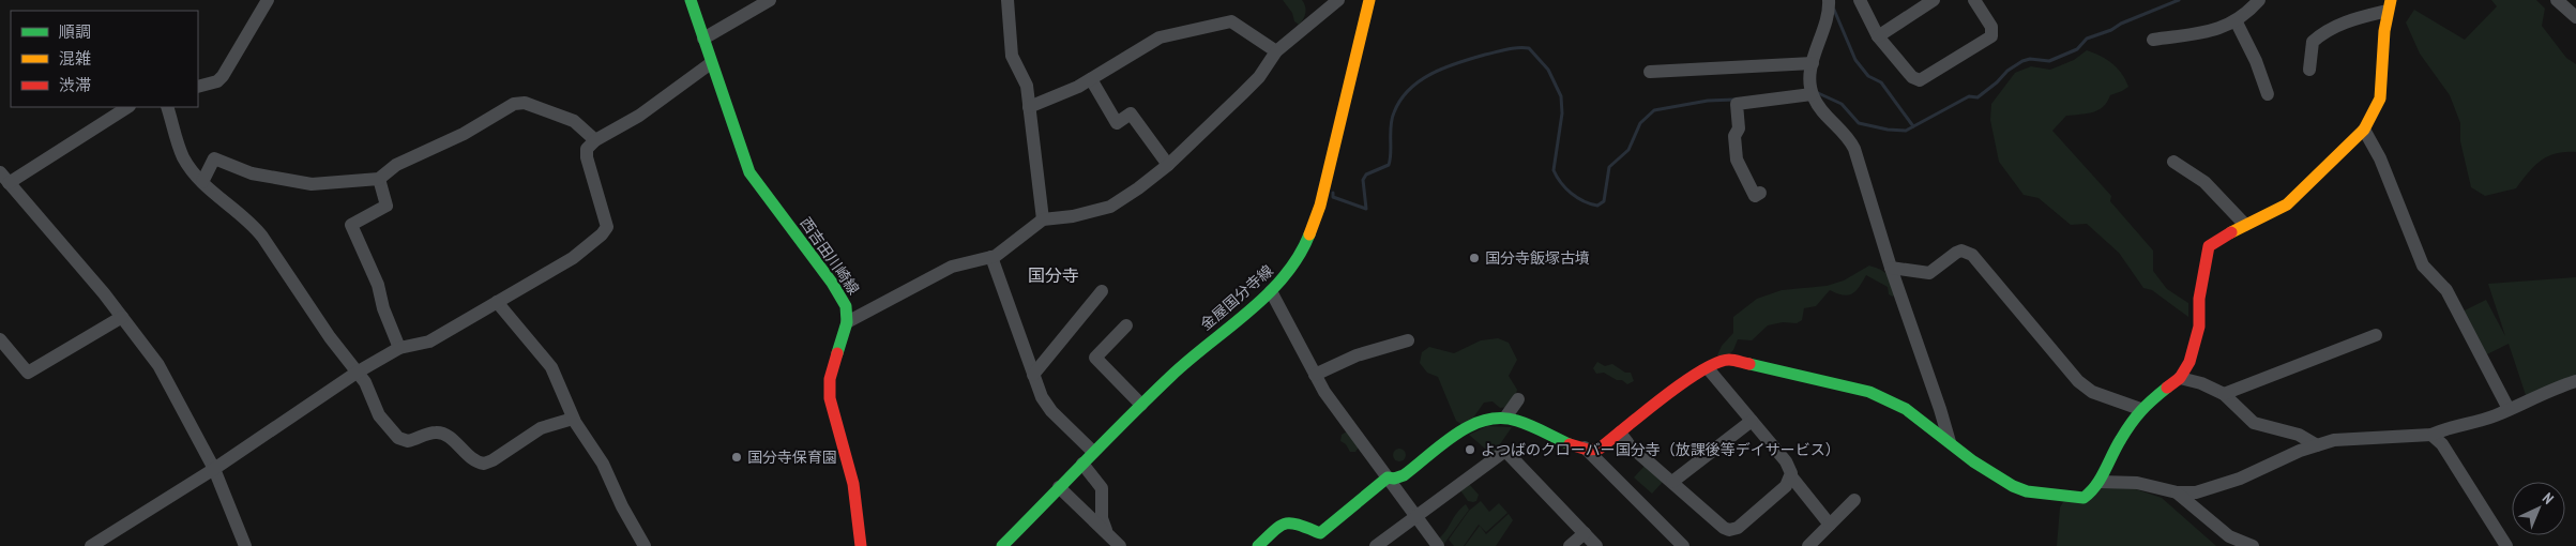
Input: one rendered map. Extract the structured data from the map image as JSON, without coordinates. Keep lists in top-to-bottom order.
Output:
{
  "streets": {
    "street": ["西吉田川崎線", "金屋国分寺線"]
  },
  "districts": ["国分寺"],
  "places": ["国分寺飯塚古墳", "よつばのクローバー国分寺（放課後等デイサービス）", "国分寺保育園"],
  "legend": ["順調", "混雑", "渋滞"],
  "north": "top right"
}
